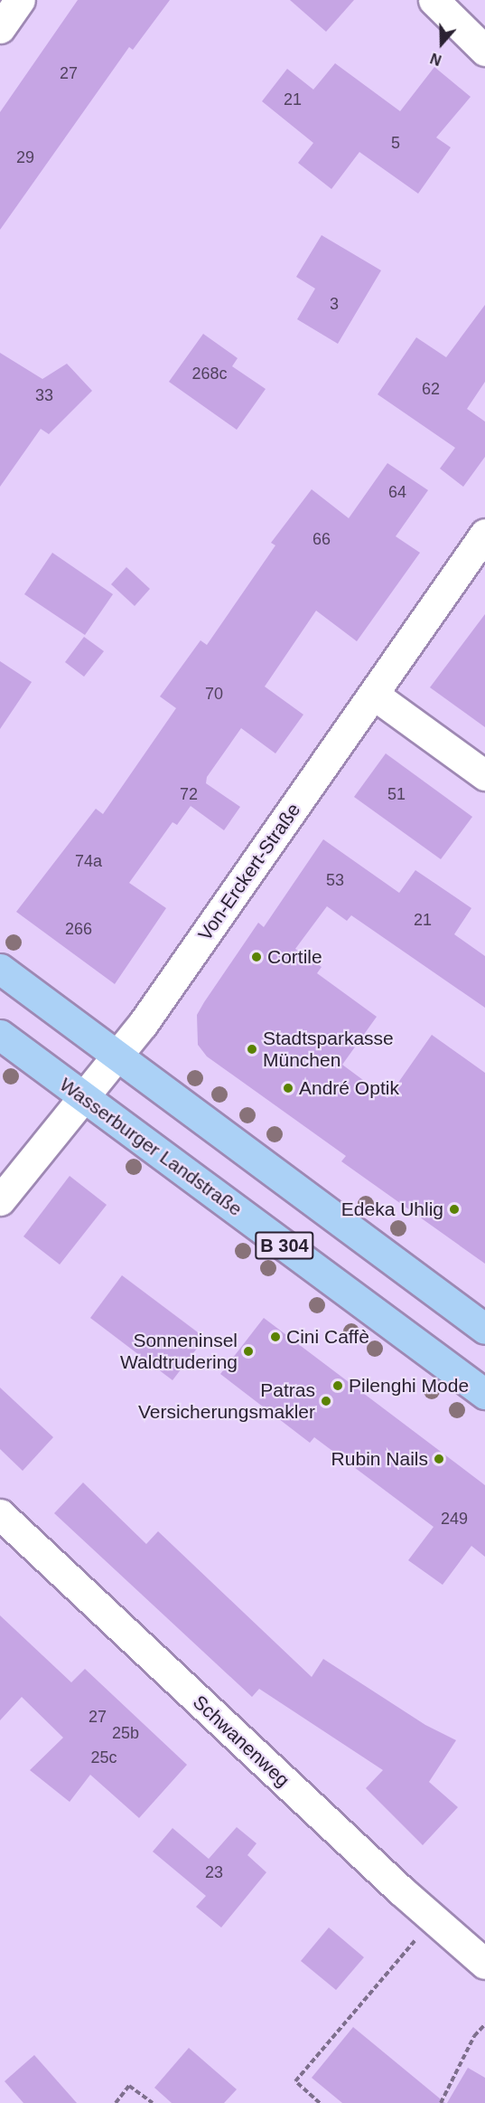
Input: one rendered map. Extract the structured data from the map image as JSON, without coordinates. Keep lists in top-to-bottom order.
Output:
{
  "streets": {
    "main road": ["Wasserburger Landstraße", "B 304"],
    "street": ["Von-Erckert-Straße", "Schwanenweg"]
  },
  "crossings": [
    ["Von-Erckert-Straße", "Wasserburger Landstraße"],
    ["Von-Erckert-Straße", "B 304"]
  ],
  "places": [
    "Cortile",
    "Stadtsparkasse München",
    "André Optik",
    "Edeka Uhlig",
    "Cini Caffè",
    "Sonneninsel Waldtrudering",
    "Pilenghi Mode",
    "Patras Versicherungsmakler",
    "Rubin Nails"
  ],
  "house_numbers": [
    "27",
    "21",
    "5",
    "29",
    "3",
    "268c",
    "62",
    "33",
    "64",
    "66",
    "70",
    "72",
    "51",
    "74a",
    "53",
    "21",
    "266",
    "249",
    "27",
    "25b",
    "25c",
    "23"
  ],
  "north": "bottom"
}
